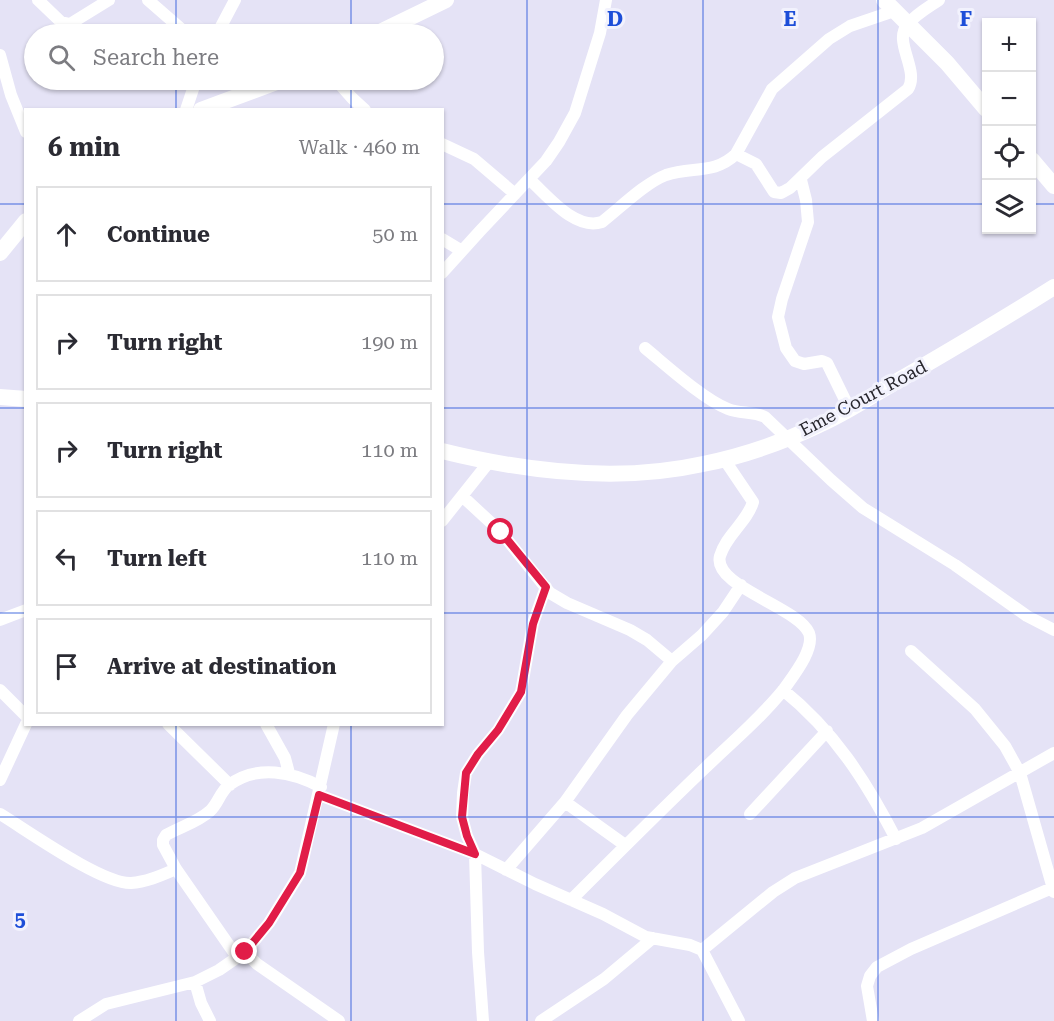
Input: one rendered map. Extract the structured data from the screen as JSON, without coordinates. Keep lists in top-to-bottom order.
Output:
{
  "streets": {
    "street": ["Eme Court Road"]
  },
  "page": {
    "map_buttons": ["+", "−"],
    "search": "Search here",
    "heading": ["6 min", "Walk · 460 m"],
    "list": [
      ["Continue", "50 m"],
      ["Turn right", "190 m"],
      ["Turn right", "110 m"],
      ["Turn left", "110 m"],
      "Arrive at destination"
    ]
  },
  "grid": {
    "columns": ["D", "E", "F"],
    "rows": ["5"]
  }
}
